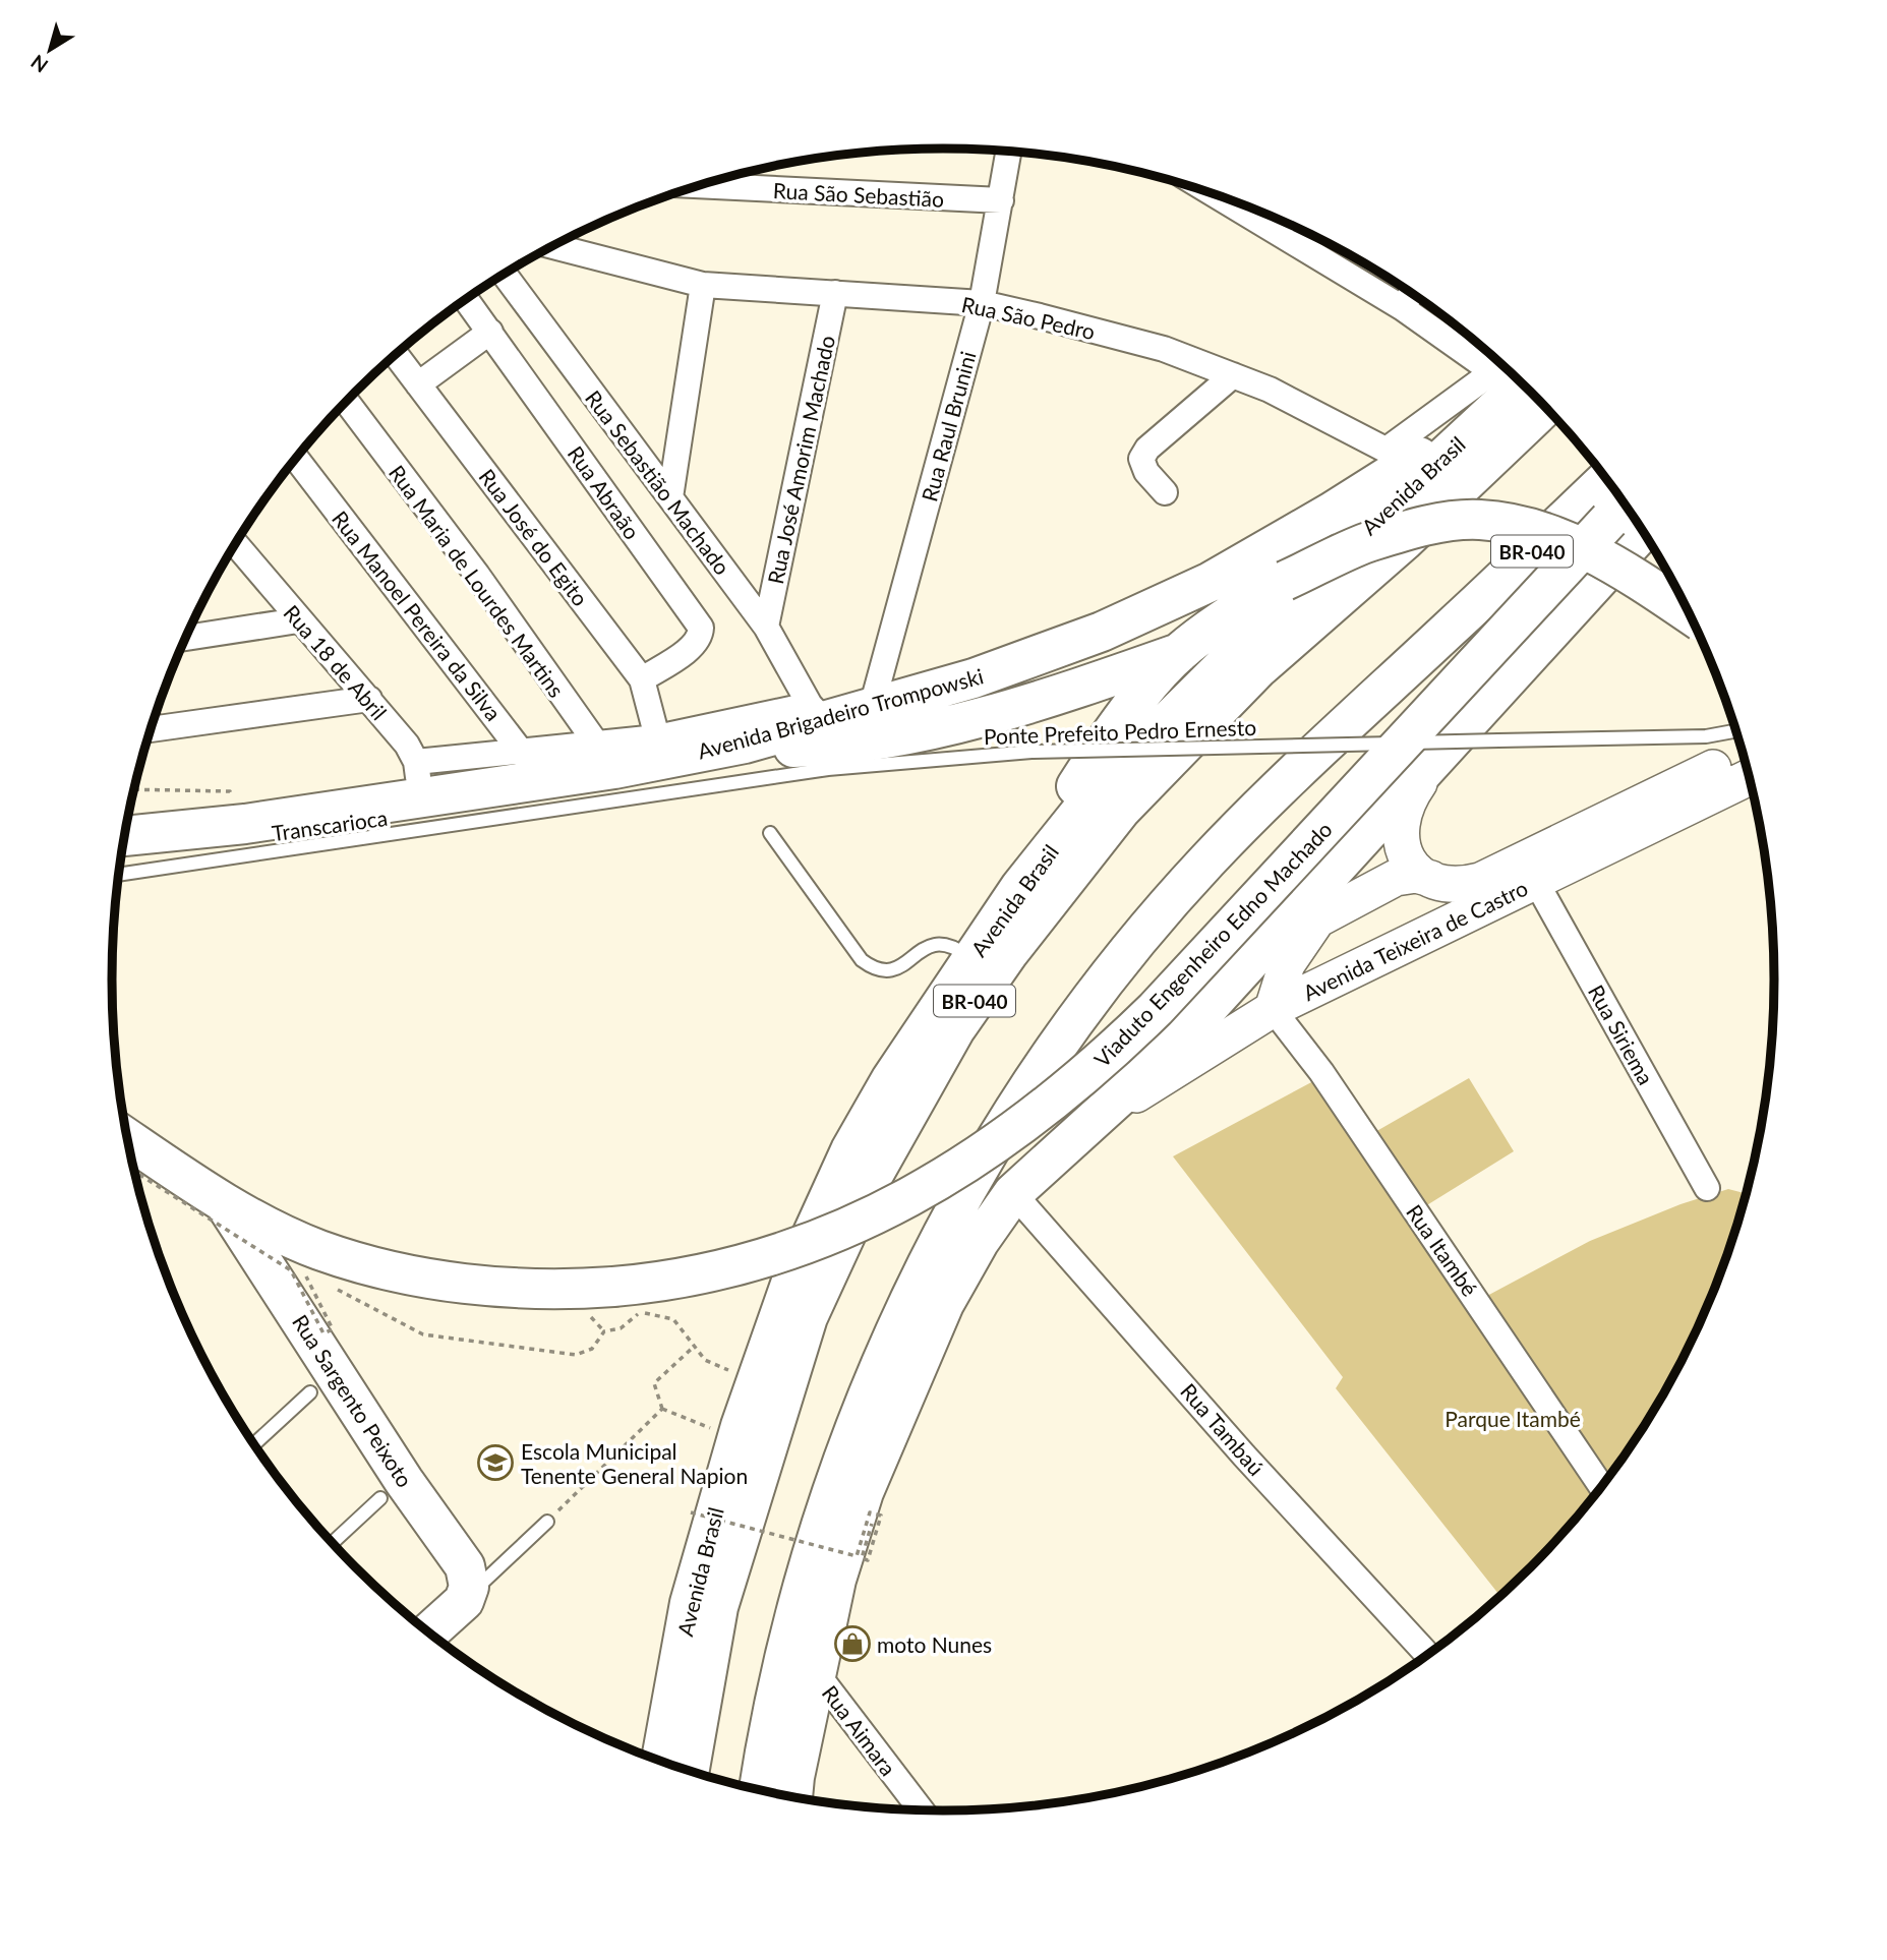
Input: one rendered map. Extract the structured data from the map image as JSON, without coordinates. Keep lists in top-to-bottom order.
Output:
{
  "streets": {
    "highway": [
      "Avenida Brasil",
      "BR-040",
      "Avenida Brigadeiro Trompowski",
      "Viaduto Engenheiro Edno Machado",
      "Rua Sargento Peixoto"
    ],
    "street": [
      "Rua São Sebastião",
      "Rua São Pedro",
      "Rua Raul Brunini",
      "Rua José Amorim Machado",
      "Rua Sebastião Machado",
      "Rua Abraão",
      "Rua José do Egito",
      "Rua Maria de Lourdes Martins",
      "Rua Manoel Pereira da Silva",
      "Rua 18 de Abril",
      "Avenida Teixeira de Castro",
      "Rua Siriema",
      "Rua Itambé",
      "Rua Tambaú",
      "Rua Aimara"
    ],
    "lane": ["Ponte Prefeito Pedro Ernesto", "Transcarioca"]
  },
  "crossings": [
    ["Rua São Sebastião", "Rua Raul Brunini"],
    ["Rua São Pedro", "Rua Raul Brunini"],
    ["Rua São Pedro", "Rua José Amorim Machado"],
    ["Rua São Pedro", "Avenida Brigadeiro Trompowski"],
    ["Rua Raul Brunini", "Avenida Brigadeiro Trompowski"],
    ["Rua José Amorim Machado", "Rua Sebastião Machado"],
    ["Rua Sebastião Machado", "Avenida Brigadeiro Trompowski"],
    ["Avenida Brasil", "Avenida Brigadeiro Trompowski"],
    ["Rua Abraão", "Rua José do Egito"],
    ["Rua Maria de Lourdes Martins", "Avenida Brigadeiro Trompowski"],
    ["Rua Manoel Pereira da Silva", "Avenida Brigadeiro Trompowski"],
    ["Rua 18 de Abril", "Avenida Brigadeiro Trompowski"],
    ["Ponte Prefeito Pedro Ernesto", "Transcarioca"],
    ["Avenida Teixeira de Castro", "Rua Siriema"],
    ["Avenida Teixeira de Castro", "Rua Itambé"],
    ["Viaduto Engenheiro Edno Machado", "Rua Sargento Peixoto"]
  ],
  "parks": ["Parque Itambé"],
  "places": {
    "school or university": ["Escola Municipal Tenente General Napion"],
    "shop": ["moto Nunes"]
  },
  "north": "bottom left"
}
